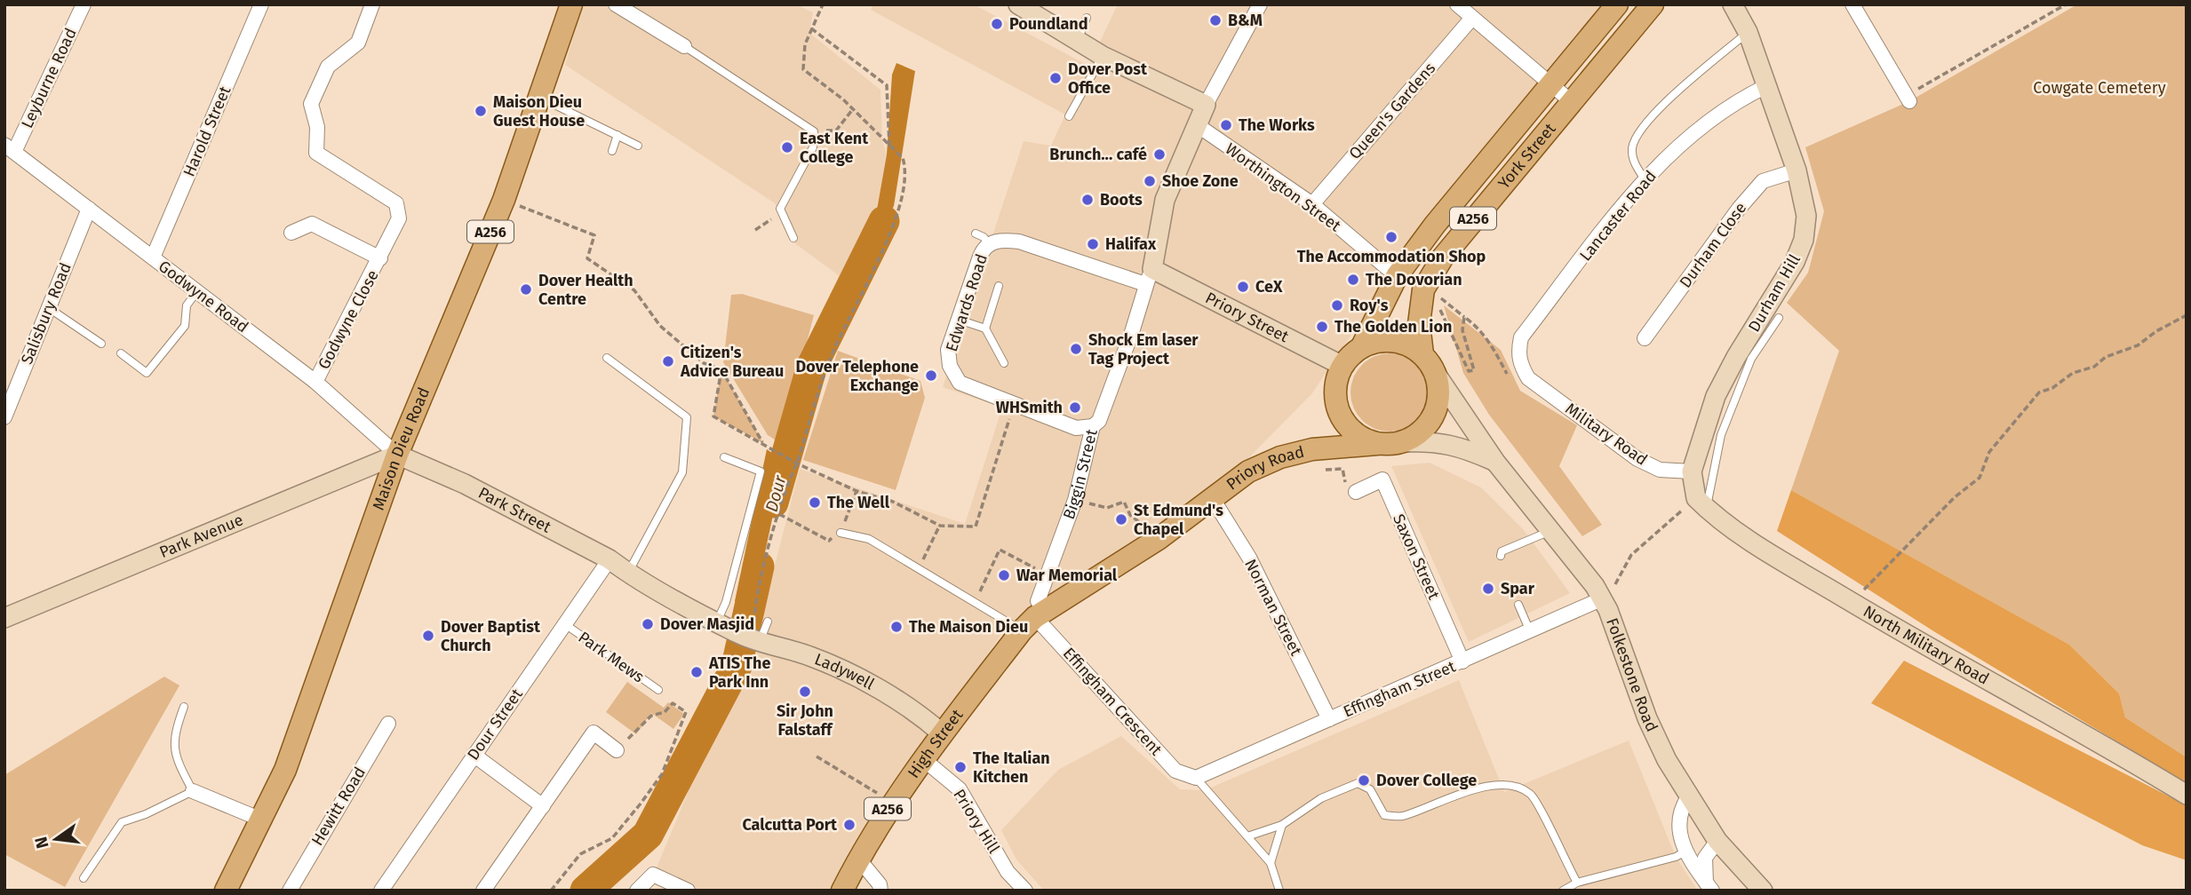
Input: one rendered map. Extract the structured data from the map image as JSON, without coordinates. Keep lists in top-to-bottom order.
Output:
{
  "streets": {
    "main road": [
      "York Street",
      "A256",
      "Maison Dieu Road",
      "Priory Road",
      "High Street"
    ],
    "street": [
      "Leyburne Road",
      "Queen's Gardens",
      "Harold Street",
      "Worthington Street",
      "Lancaster Road",
      "Durham Close",
      "Durham Hill",
      "Godwyne Road",
      "Edwards Road",
      "Salisbury Road",
      "Priory Street",
      "Godwyne Close",
      "Military Road",
      "Biggin Street",
      "Park Street",
      "Park Avenue",
      "Saxon Street",
      "Norman Street",
      "North Military Road",
      "Ladywell",
      "Folkestone Road",
      "Effingham Street",
      "Effingham Crescent",
      "Dour Street",
      "Hewitt Road",
      "Priory Hill"
    ],
    "lane": ["Park Mews"]
  },
  "crossings": [
    ["Leyburne Road", "Godwyne Road"],
    ["Queen's Gardens", "Worthington Street"],
    ["Harold Street", "Godwyne Road"],
    ["York Street", "Worthington Street"],
    ["York Street", "Priory Street"],
    ["York Street", "Priory Road"],
    ["York Street", "Folkestone Road"],
    ["Worthington Street", "Biggin Street"],
    ["Lancaster Road", "Durham Hill"],
    ["Lancaster Road", "Military Road"],
    ["Durham Close", "Durham Hill"],
    ["Durham Hill", "Military Road"],
    ["Godwyne Road", "Salisbury Road"],
    ["Godwyne Road", "Godwyne Close"],
    ["Godwyne Road", "Maison Dieu Road"],
    ["Godwyne Road", "Park Street"],
    ["Godwyne Road", "Park Avenue"],
    ["Edwards Road", "Priory Street"],
    ["Edwards Road", "Biggin Street"],
    ["Priory Street", "Priory Road"],
    ["Priory Street", "Biggin Street"],
    ["Priory Street", "Folkestone Road"],
    ["Maison Dieu Road", "Park Street"],
    ["Maison Dieu Road", "Park Avenue"],
    ["Priory Road", "Biggin Street"],
    ["Priory Road", "Norman Street"],
    ["Priory Road", "Folkestone Road"],
    ["Priory Road", "Effingham Crescent"],
    ["Priory Road", "High Street"],
    ["Biggin Street", "Effingham Crescent"],
    ["Biggin Street", "High Street"],
    ["Park Street", "Park Avenue"],
    ["Park Street", "Ladywell"],
    ["Park Street", "Dour Street"],
    ["Saxon Street", "Effingham Street"],
    ["Norman Street", "Effingham Street"],
    ["Park Mews", "Dour Street"],
    ["Ladywell", "High Street"],
    ["Folkestone Road", "Effingham Street"],
    ["Effingham Street", "Effingham Crescent"],
    ["Effingham Crescent", "High Street"],
    ["High Street", "Priory Hill"]
  ],
  "water": ["Dour"],
  "parks": ["Cowgate Cemetery"],
  "places": [
    "B&M",
    "Poundland",
    "Dover Post Office",
    "Maison Dieu Guest House",
    "The Works",
    "East Kent College",
    "Brunch... café",
    "Shoe Zone",
    "Boots",
    "The Accommodation Shop",
    "Halifax",
    "The Dovorian",
    "CeX",
    "Dover Health Centre",
    "Roy's",
    "The Golden Lion",
    "Shock Em laser Tag Project",
    "Citizen's Advice Bureau",
    "Dover Telephone Exchange",
    "WHSmith",
    "The Well",
    "St Edmund's Chapel",
    "War Memorial",
    "Spar",
    "Dover Masjid",
    "The Maison Dieu",
    "Dover Baptist Church",
    "ATIS The Park Inn",
    "Sir John Falstaff",
    "The Italian Kitchen",
    "Dover College",
    "Calcutta Port"
  ],
  "north": "left"
}
